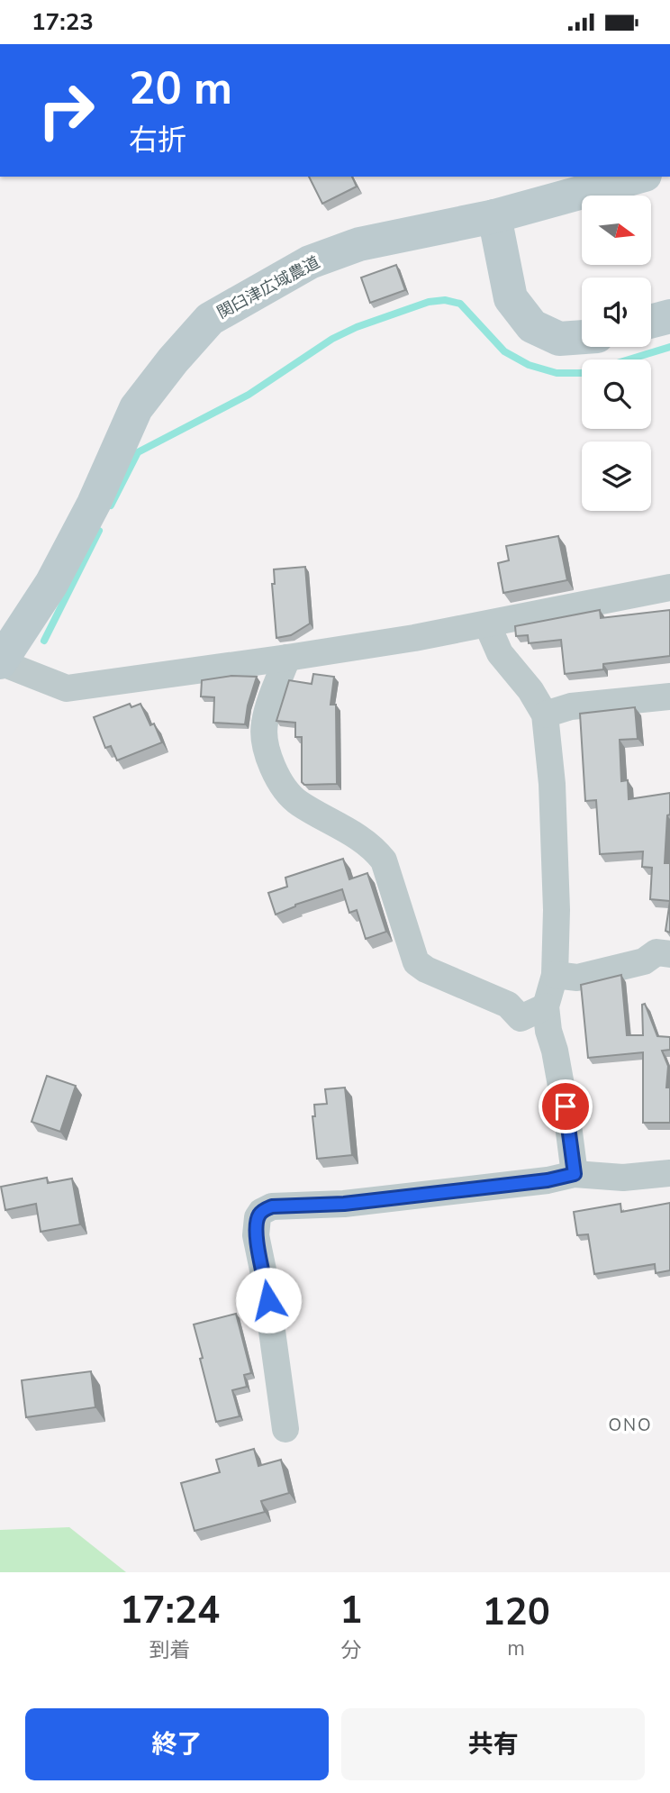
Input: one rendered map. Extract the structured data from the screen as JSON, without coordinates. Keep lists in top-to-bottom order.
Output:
{
  "streets": {
    "street": ["関臼津広域農道"]
  },
  "districts": ["ONO"],
  "north": "right",
  "page": {
    "status": "17:23",
    "turn": ["20 m", "右折"],
    "eta": [
      "17:24",
      "到着",
      "1",
      "分",
      "120",
      "m"
    ],
    "buttons": ["終了", "共有"]
  }
}
